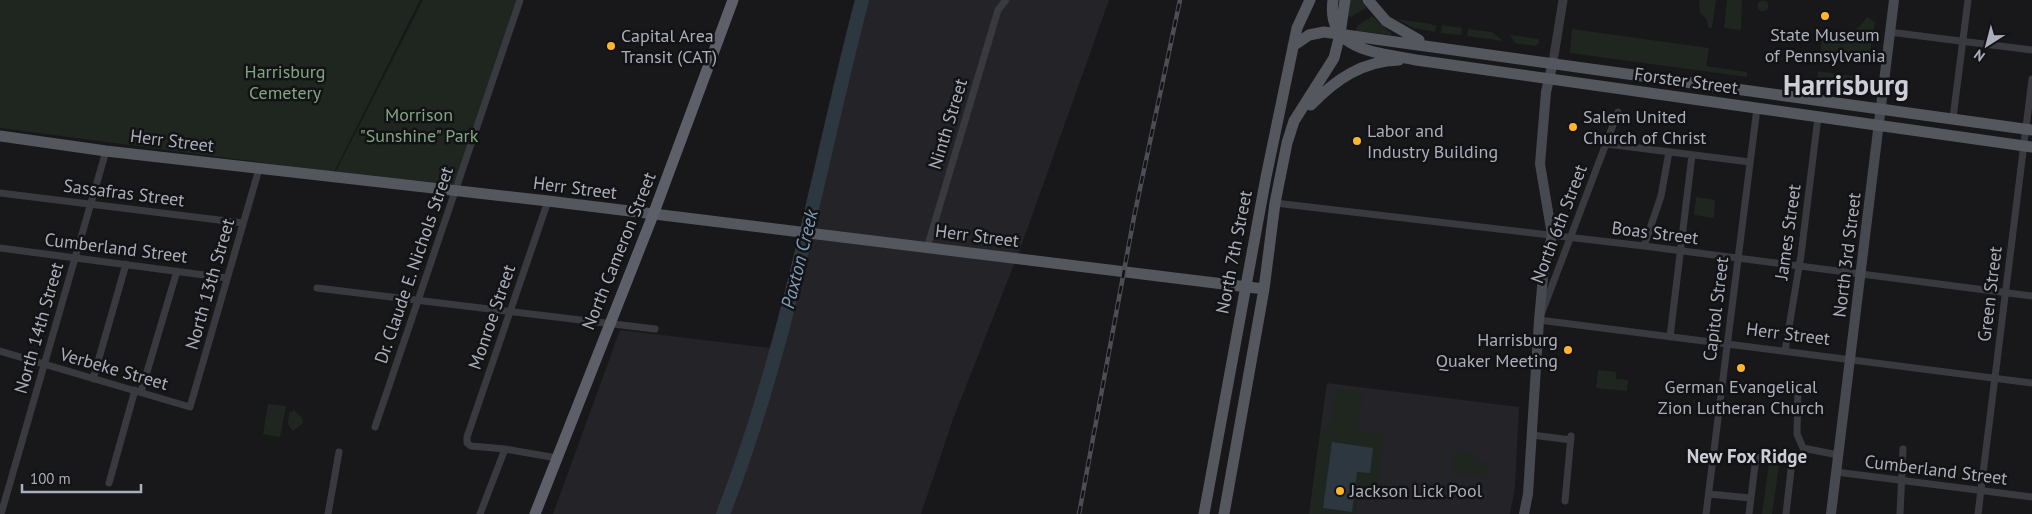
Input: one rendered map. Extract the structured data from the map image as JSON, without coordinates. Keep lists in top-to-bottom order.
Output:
{
  "streets": {
    "highway": ["North Cameron Street"],
    "main road": [
      "Forster Street",
      "Herr Street",
      "North 6th Street",
      "North 7th Street",
      "North 3rd Street"
    ],
    "street": [
      "Ninth Street",
      "Sassafras Street",
      "James Street",
      "Boas Street",
      "Cumberland Street",
      "Dr. Claude E. Nichols Street",
      "North 13th Street",
      "Green Street",
      "Capitol Street",
      "Monroe Street",
      "North 14th Street",
      "Verbeke Street"
    ]
  },
  "crossings": [
    ["Forster Street", "James Street"],
    ["Forster Street", "North 7th Street"],
    ["Forster Street", "North 3rd Street"],
    ["Forster Street", "Green Street"],
    ["Forster Street", "Capitol Street"],
    ["Ninth Street", "Herr Street"],
    ["Herr Street", "North 6th Street"],
    ["Herr Street", "James Street"],
    ["Herr Street", "North Cameron Street"],
    ["Herr Street", "North 7th Street"],
    ["Herr Street", "North 3rd Street"],
    ["Herr Street", "Dr. Claude E. Nichols Street"],
    ["Herr Street", "North 13th Street"],
    ["Herr Street", "Green Street"],
    ["Herr Street", "Capitol Street"],
    ["Herr Street", "Monroe Street"],
    ["Herr Street", "North 14th Street"],
    ["Sassafras Street", "North 13th Street"],
    ["Sassafras Street", "North 14th Street"],
    ["North 6th Street", "Boas Street"],
    ["James Street", "Boas Street"],
    ["Boas Street", "North 7th Street"],
    ["Boas Street", "North 3rd Street"],
    ["Boas Street", "Green Street"],
    ["Boas Street", "Capitol Street"],
    ["Cumberland Street", "North 3rd Street"],
    ["Cumberland Street", "North 13th Street"],
    ["Cumberland Street", "Green Street"],
    ["Cumberland Street", "North 14th Street"],
    ["North 13th Street", "Verbeke Street"],
    ["North 14th Street", "Verbeke Street"]
  ],
  "districts": ["Harrisburg", "New Fox Ridge"],
  "water": ["Paxton Creek"],
  "parks": ["Harrisburg Cemetery", "Morrison \"Sunshine\" Park"],
  "places": [
    "State Museum of Pennsylvania",
    "Capital Area Transit (CAT)",
    "Salem United Church of Christ",
    "Labor and Industry Building",
    "Harrisburg Quaker Meeting",
    "German Evangelical Zion Lutheran Church",
    "Jackson Lick Pool"
  ],
  "scale_bar": "100 m",
  "north": "bottom left"
}
